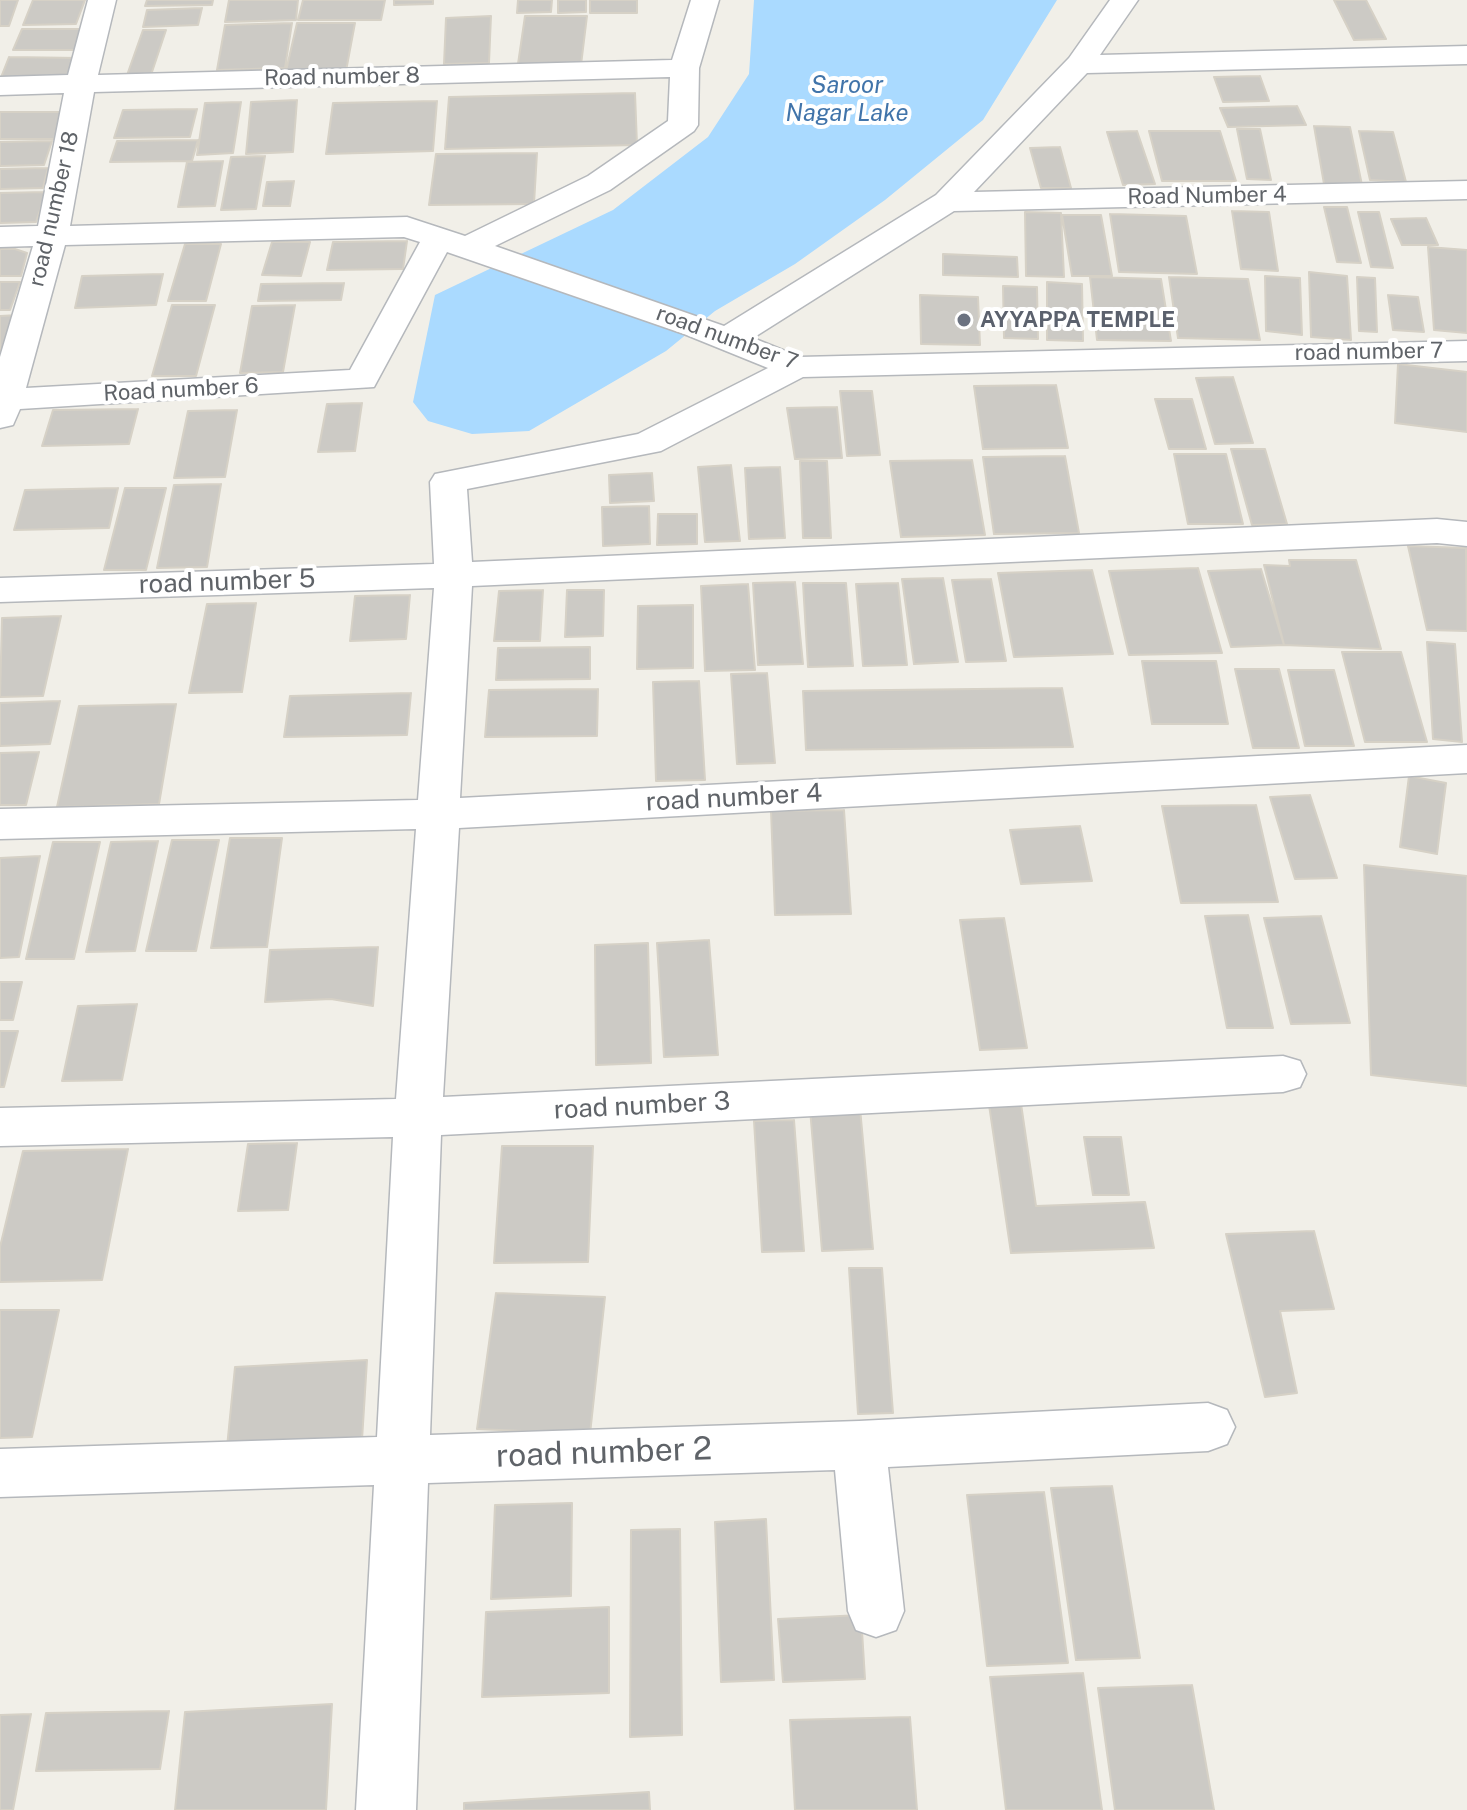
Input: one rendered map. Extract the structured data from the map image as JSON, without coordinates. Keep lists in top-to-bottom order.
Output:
{
  "streets": {
    "street": [
      "Road number 8",
      "Road Number 4",
      "road number 18",
      "road number 7",
      "Road number 6",
      "road number 5",
      "road number 4",
      "road number 3",
      "road number 2"
    ]
  },
  "crossings": [
    ["Road number 8", "road number 18"],
    ["road number 18", "road number 7"],
    ["road number 18", "Road number 6"],
    ["road number 7", "Road number 6"]
  ],
  "water": ["Saroor Nagar Lake"],
  "places": ["AYYAPPA TEMPLE"]
}
